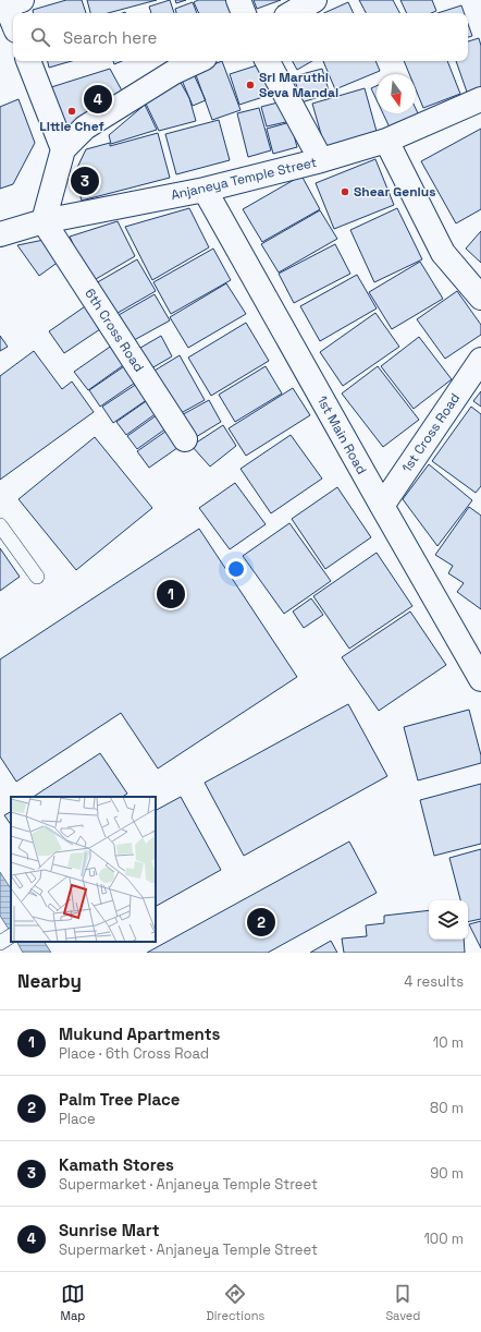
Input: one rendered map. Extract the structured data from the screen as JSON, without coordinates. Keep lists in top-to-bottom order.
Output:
{
  "streets": {
    "street": [
      "Anjaneya Temple Street",
      "6th Cross Road",
      "1st Cross Road",
      "1st Main Road"
    ]
  },
  "crossings": [
    ["Anjaneya Temple Street", "6th Cross Road"],
    ["Anjaneya Temple Street", "1st Main Road"],
    ["1st Cross Road", "1st Main Road"]
  ],
  "places": ["Sri Maruthi Seva Mandal", "Little Chef", "Shear Genius"],
  "north": "bottom",
  "page": {
    "search": "Search here",
    "pins": [
      "4",
      "3",
      "1",
      "2"
    ],
    "heading": ["Nearby", "4 results"],
    "list": [
      {
        "mark": "1",
        "name": "Mukund Apartments",
        "note": "Place · 6th Cross Road",
        "value": "10 m"
      },
      {
        "mark": "2",
        "name": "Palm Tree Place",
        "note": "Place",
        "value": "80 m"
      },
      {
        "mark": "3",
        "name": "Kamath Stores",
        "note": "Supermarket · Anjaneya Temple Street",
        "value": "90 m"
      },
      {
        "mark": "4",
        "name": "Sunrise Mart",
        "note": "Supermarket · Anjaneya Temple Street",
        "value": "100 m"
      }
    ],
    "nav": ["Map", "Directions", "Saved"]
  }
}
